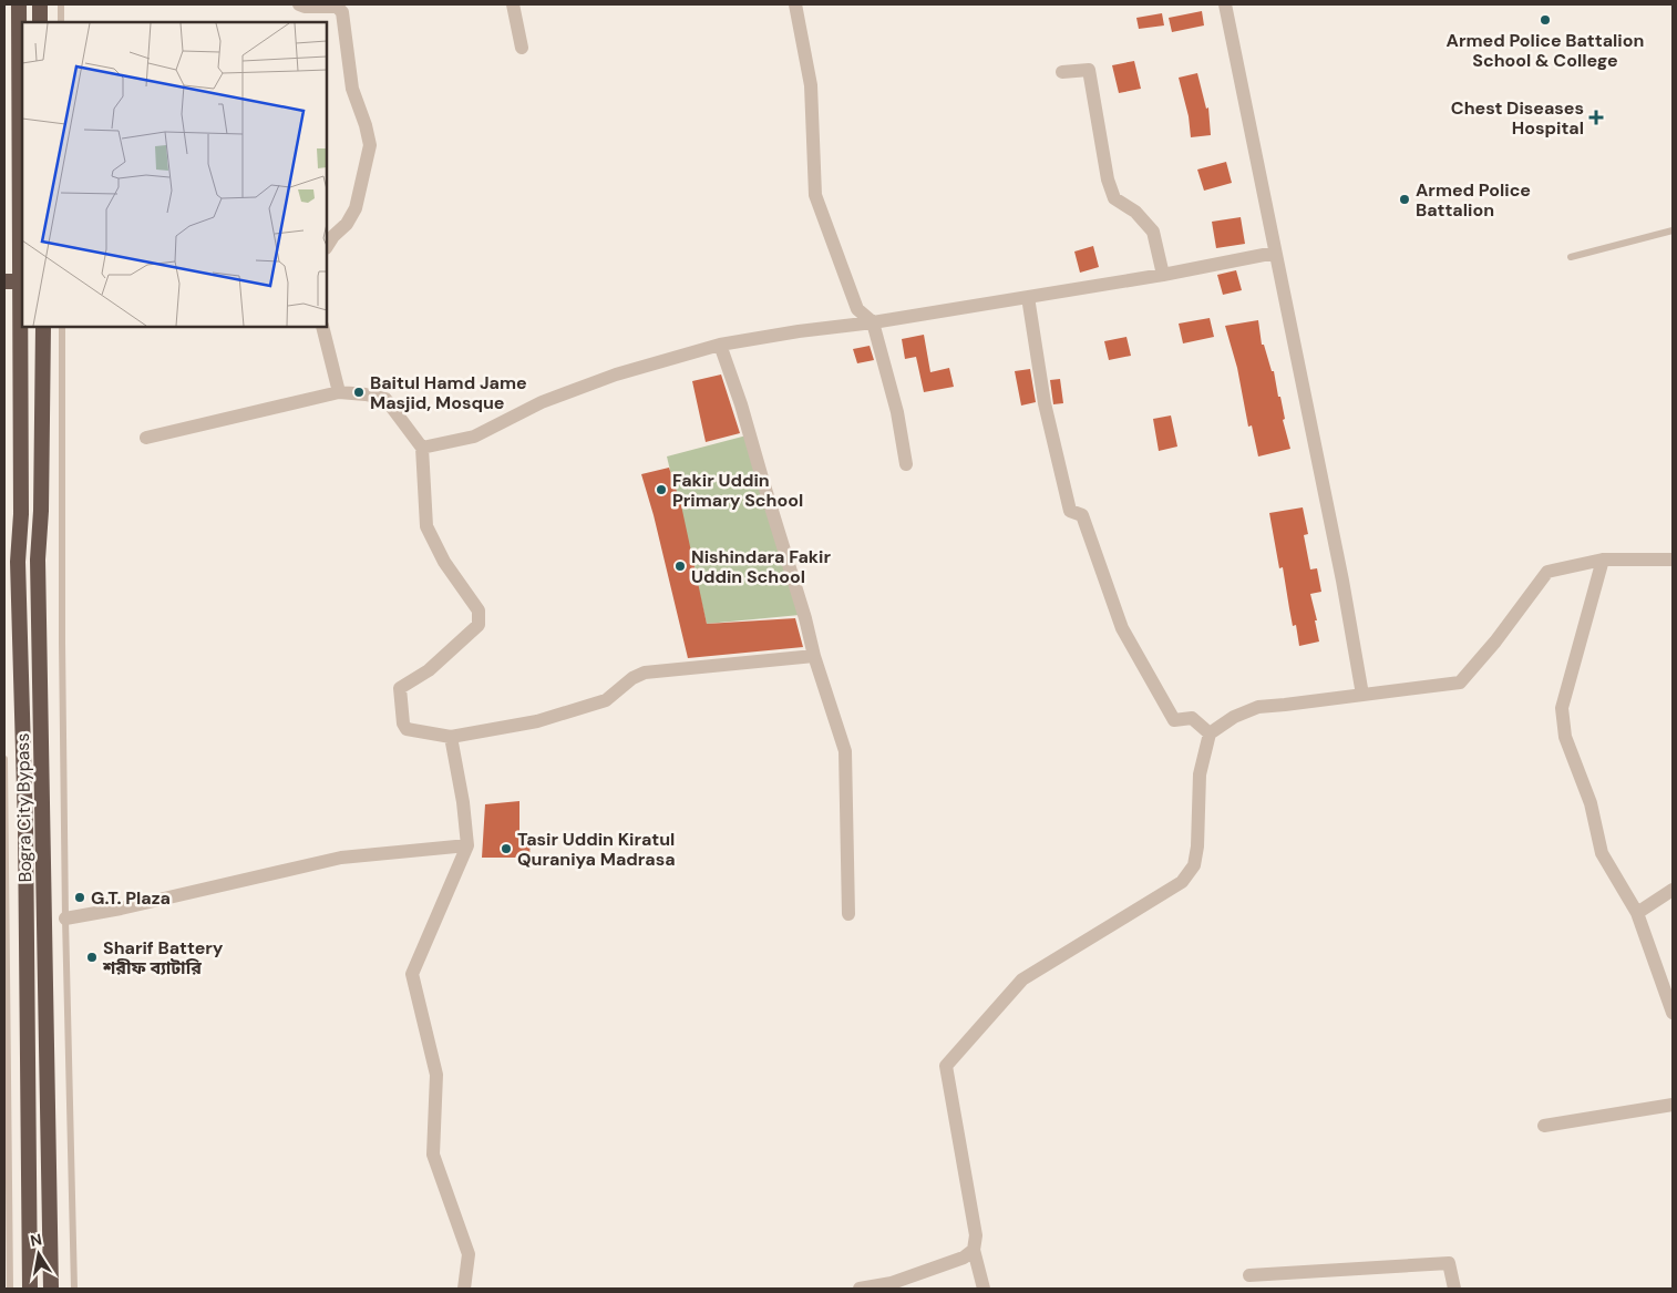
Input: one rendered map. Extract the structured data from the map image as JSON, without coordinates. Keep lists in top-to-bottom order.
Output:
{
  "streets": {
    "highway": ["Bogra City Bypass"]
  },
  "places": {
    "other": [
      "Armed Police Battalion School & College",
      "Armed Police Battalion",
      "Baitul Hamd Jame Masjid, Mosque",
      "Fakir Uddin Primary School",
      "Nishindara Fakir Uddin School",
      "Tasir Uddin Kiratul Quraniya Madrasa",
      "G.T. Plaza",
      "Sharif Battery শরীফ ব্যাটারি"
    ],
    "health": ["Chest Diseases Hospital"]
  },
  "north": "top"
}
